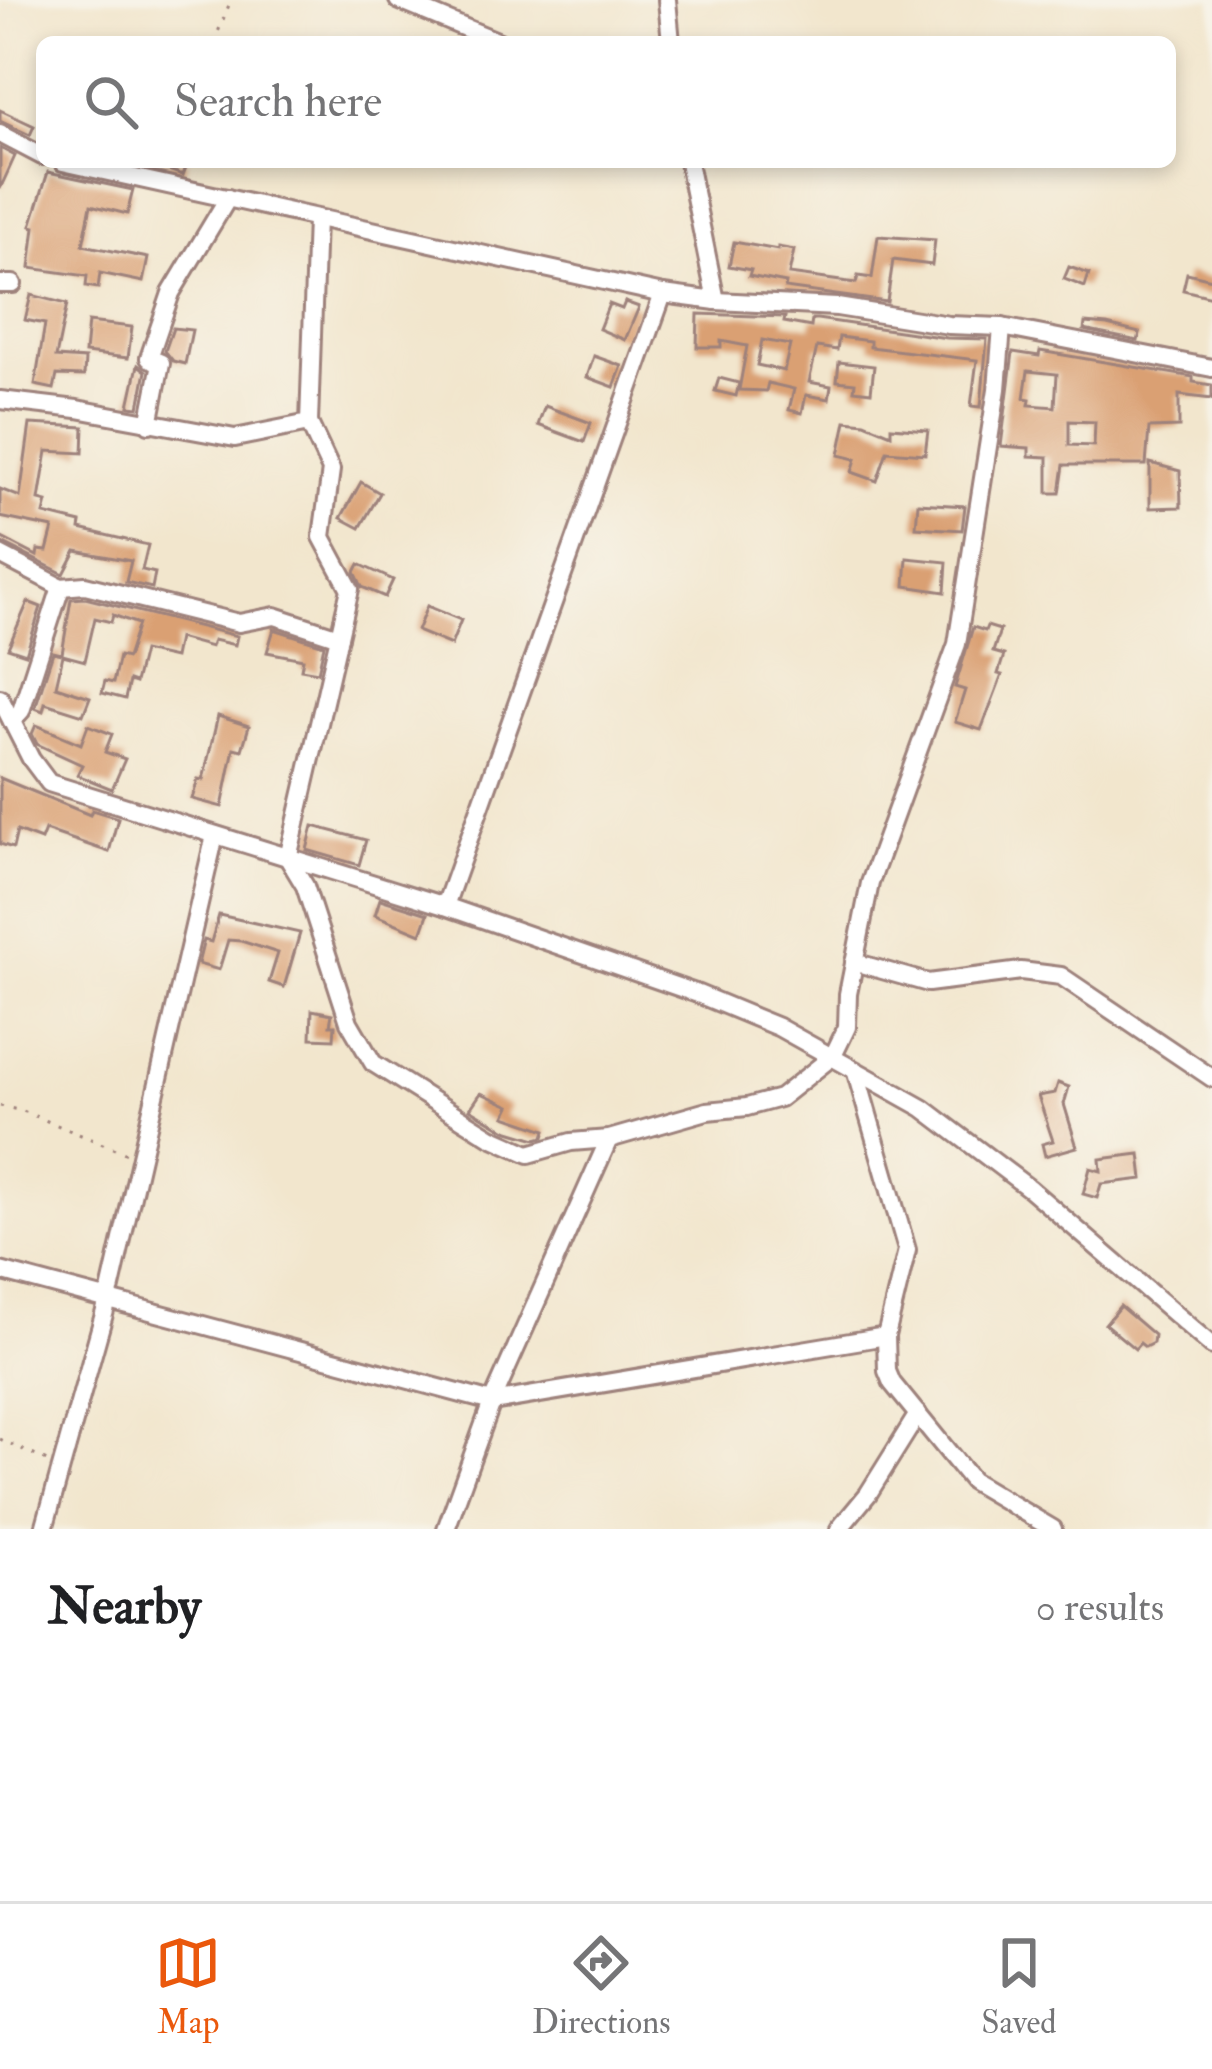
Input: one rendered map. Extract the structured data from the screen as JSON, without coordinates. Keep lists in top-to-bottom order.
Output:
{
  "page": {
    "search": "Search here",
    "heading": ["Nearby", "0 results"],
    "nav": ["Map", "Directions", "Saved"]
  }
}
